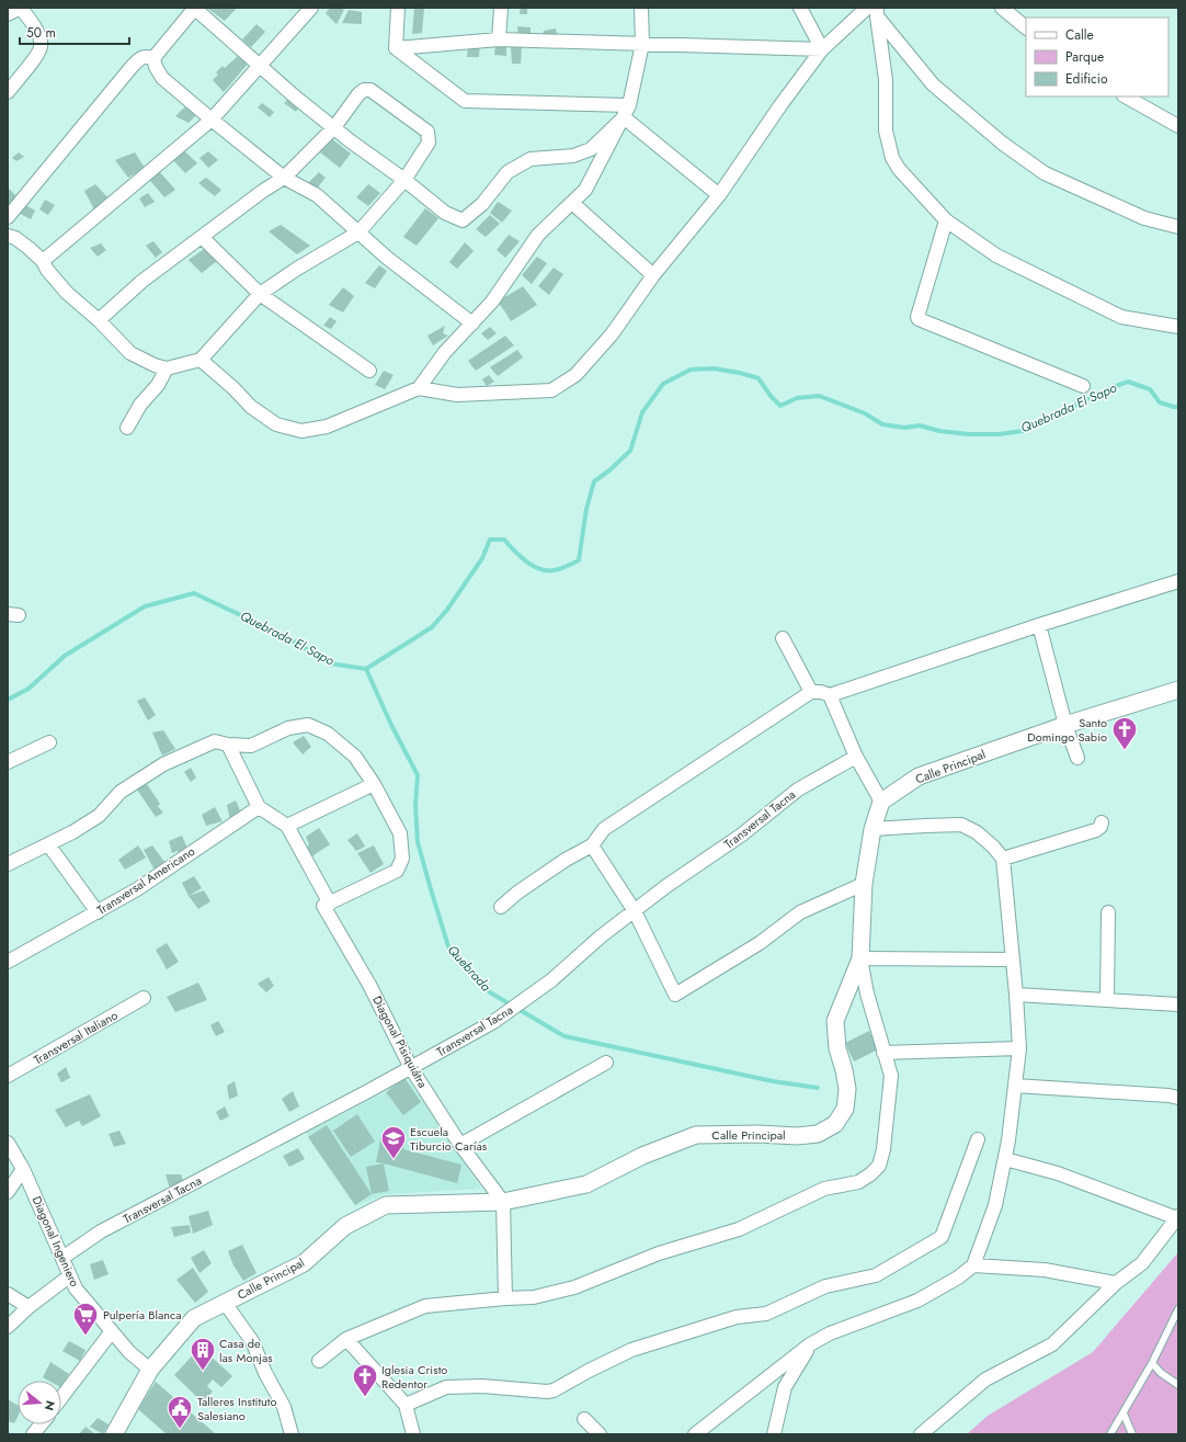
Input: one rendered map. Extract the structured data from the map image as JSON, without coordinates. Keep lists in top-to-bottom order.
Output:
{
  "streets": {
    "street": [
      "Calle Principal",
      "Transversal Tacna",
      "Transversal Americano",
      "Transversal Italiano",
      "Diagonal Pisiquiátra",
      "Diagonal Ingeniero"
    ]
  },
  "crossings": [
    ["Calle Principal", "Diagonal Pisiquiátra"],
    ["Calle Principal", "Diagonal Ingeniero"],
    ["Transversal Tacna", "Diagonal Pisiquiátra"],
    ["Transversal Tacna", "Diagonal Ingeniero"],
    ["Transversal Americano", "Diagonal Pisiquiátra"]
  ],
  "water": ["Quebrada El Sapo", "Quebrada"],
  "places": {
    "church": ["Santo Domingo Sabio", "Iglesia Cristo Redentor"],
    "school or university": ["Escuela Tiburcio Carías"],
    "supermarket": ["Pulpería Blanca"],
    "building": ["Casa de las Monjas"],
    "public building": ["Talleres Instituto Salesiano"]
  },
  "legend": ["Calle", "Parque", "Edificio"],
  "scale_bar": "50 m",
  "north": "right"
}
